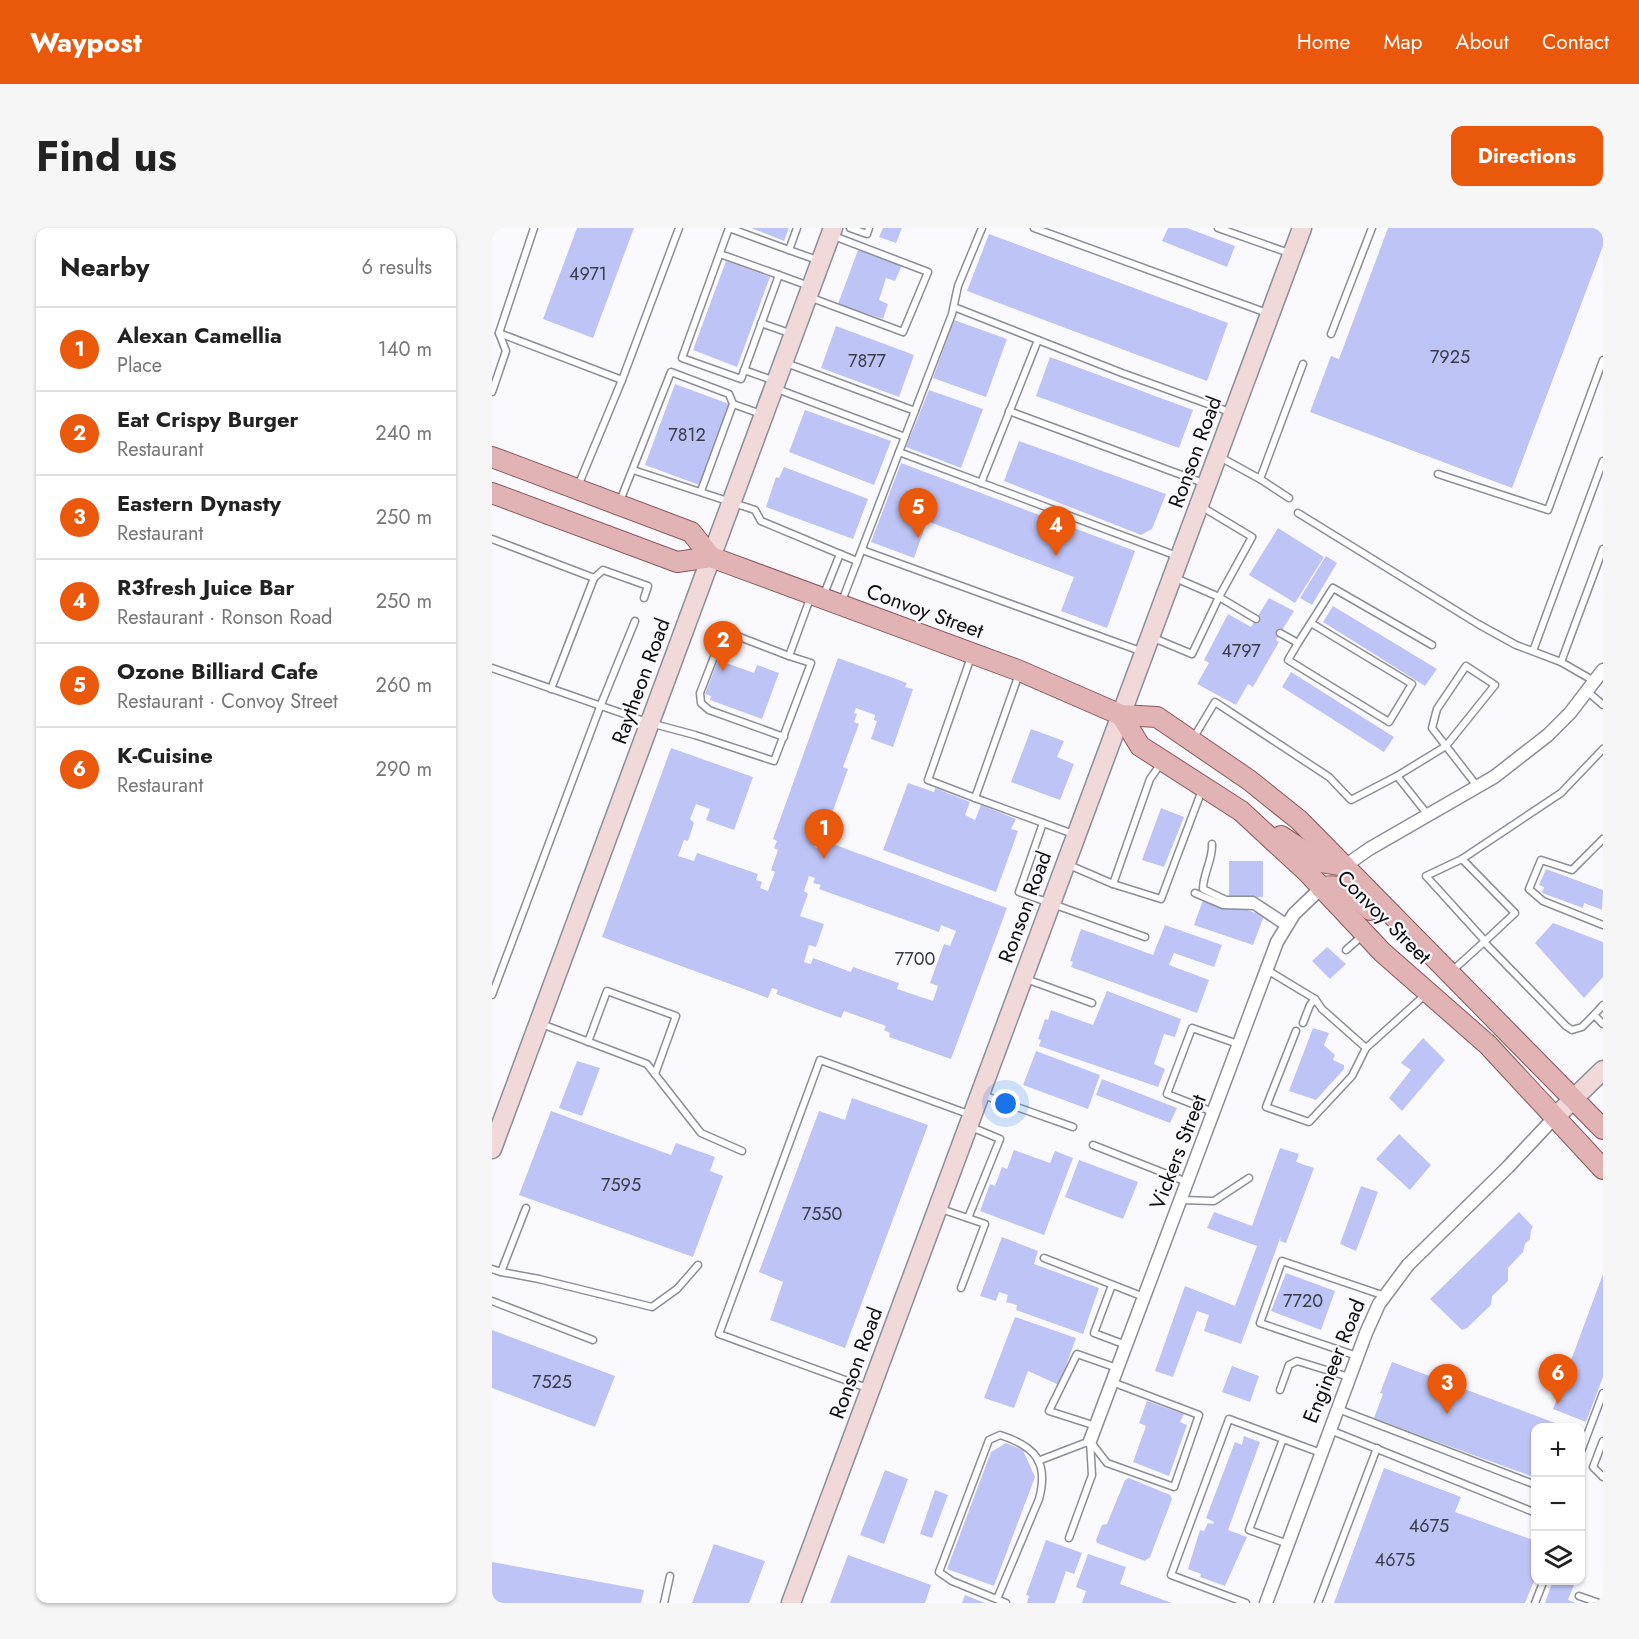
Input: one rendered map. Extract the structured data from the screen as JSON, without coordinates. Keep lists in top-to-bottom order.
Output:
{
  "streets": {
    "main road": ["Convoy Street"],
    "street": [
      "Ronson Road",
      "Raytheon Road",
      "Vickers Street",
      "Engineer Road"
    ]
  },
  "crossings": [
    ["Ronson Road", "Convoy Street"],
    ["Convoy Street", "Raytheon Road"],
    ["Convoy Street", "Vickers Street"],
    ["Convoy Street", "Engineer Road"]
  ],
  "house_numbers": [
    "4971",
    "7925",
    "7877",
    "7812",
    "4797",
    "7700",
    "7595",
    "7550",
    "7720",
    "7525",
    "4675",
    "4675"
  ],
  "page": {
    "header": "Waypost",
    "nav": [
      "Home",
      "Map",
      "About",
      "Contact"
    ],
    "title": "Find us",
    "buttons": "Directions",
    "heading": ["Nearby", "6 results"],
    "list": [
      {
        "mark": "1",
        "name": "Alexan Camellia",
        "note": "Place",
        "value": "140 m"
      },
      {
        "mark": "2",
        "name": "Eat Crispy Burger",
        "note": "Restaurant",
        "value": "240 m"
      },
      {
        "mark": "3",
        "name": "Eastern Dynasty",
        "note": "Restaurant",
        "value": "250 m"
      },
      {
        "mark": "4",
        "name": "R3fresh Juice Bar",
        "note": "Restaurant · Ronson Road",
        "value": "250 m"
      },
      {
        "mark": "5",
        "name": "Ozone Billiard Cafe",
        "note": "Restaurant · Convoy Street",
        "value": "260 m"
      },
      {
        "mark": "6",
        "name": "K-Cuisine",
        "note": "Restaurant",
        "value": "290 m"
      }
    ],
    "pins": [
      "5",
      "4",
      "2",
      "1",
      "6",
      "3"
    ],
    "map_buttons": ["+", "−"]
  }
}
